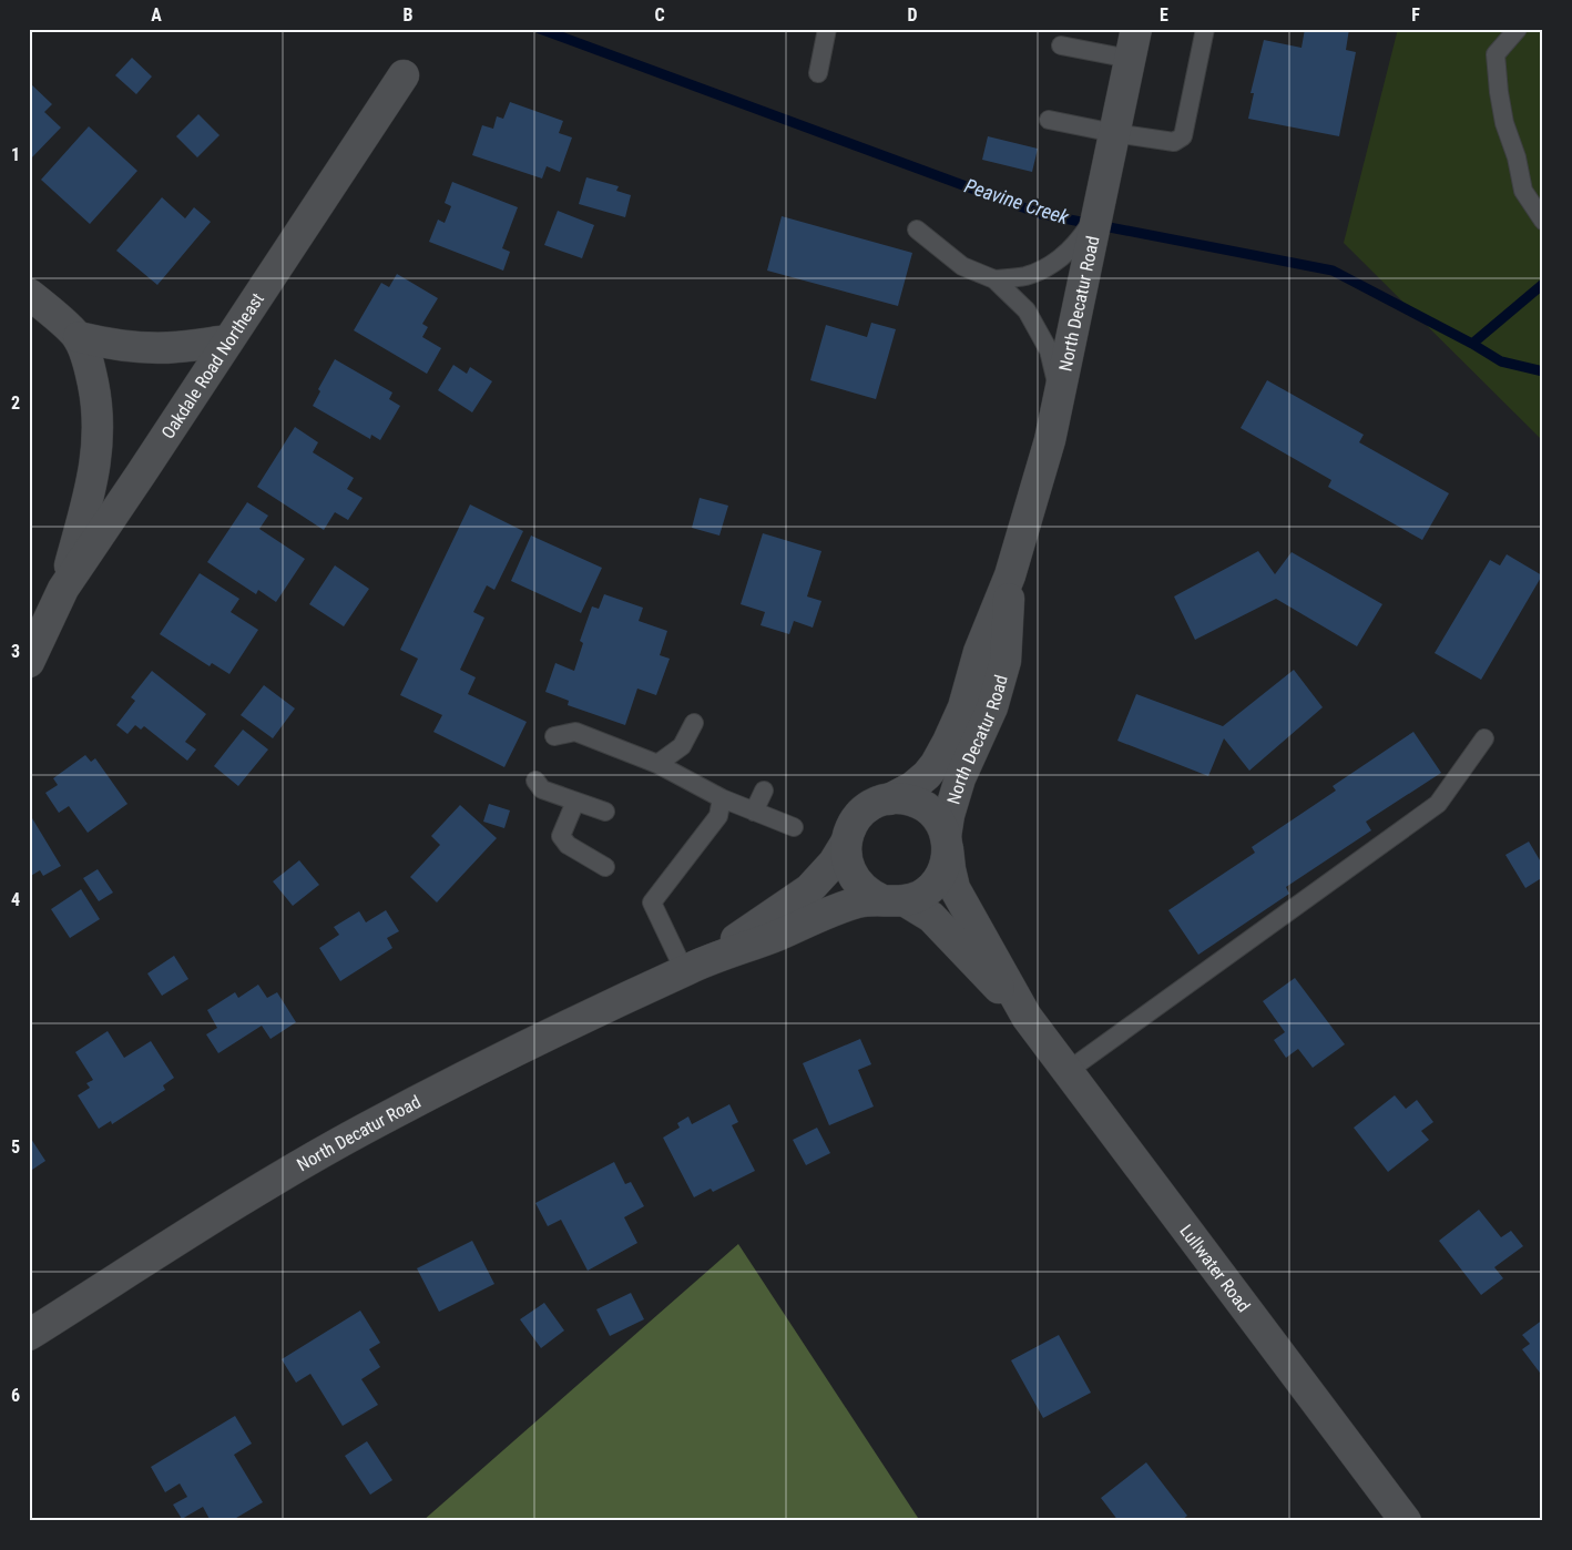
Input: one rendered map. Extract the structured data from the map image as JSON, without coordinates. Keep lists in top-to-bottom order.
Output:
{
  "streets": {
    "main road": ["North Decatur Road", "Oakdale Road Northeast", "Lullwater Road"]
  },
  "crossings": [
    ["North Decatur Road", "Lullwater Road"]
  ],
  "water": ["Peavine Creek"],
  "grid": {
    "columns": [
      "A",
      "B",
      "C",
      "D",
      "E",
      "F"
    ],
    "rows": [
      "1",
      "2",
      "3",
      "4",
      "5",
      "6"
    ]
  }
}
